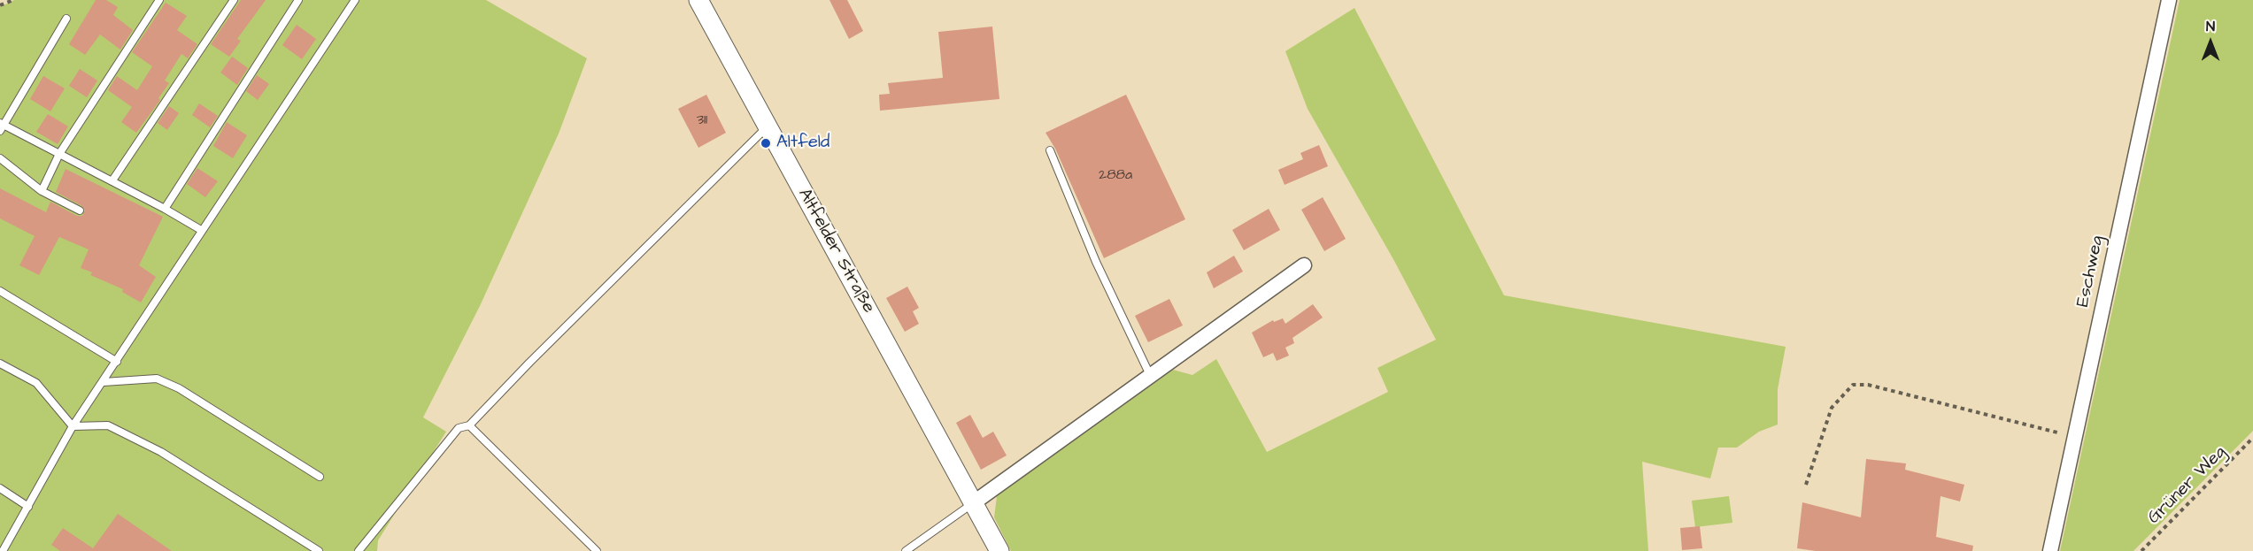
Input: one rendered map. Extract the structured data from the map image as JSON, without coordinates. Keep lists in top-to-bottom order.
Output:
{
  "streets": {
    "street": ["Altfelder Straße", "Eschweg"],
    "path": ["Grüner Weg"]
  },
  "places": ["Altfeld"],
  "house_numbers": ["311", "288a"],
  "north": "top"
}
